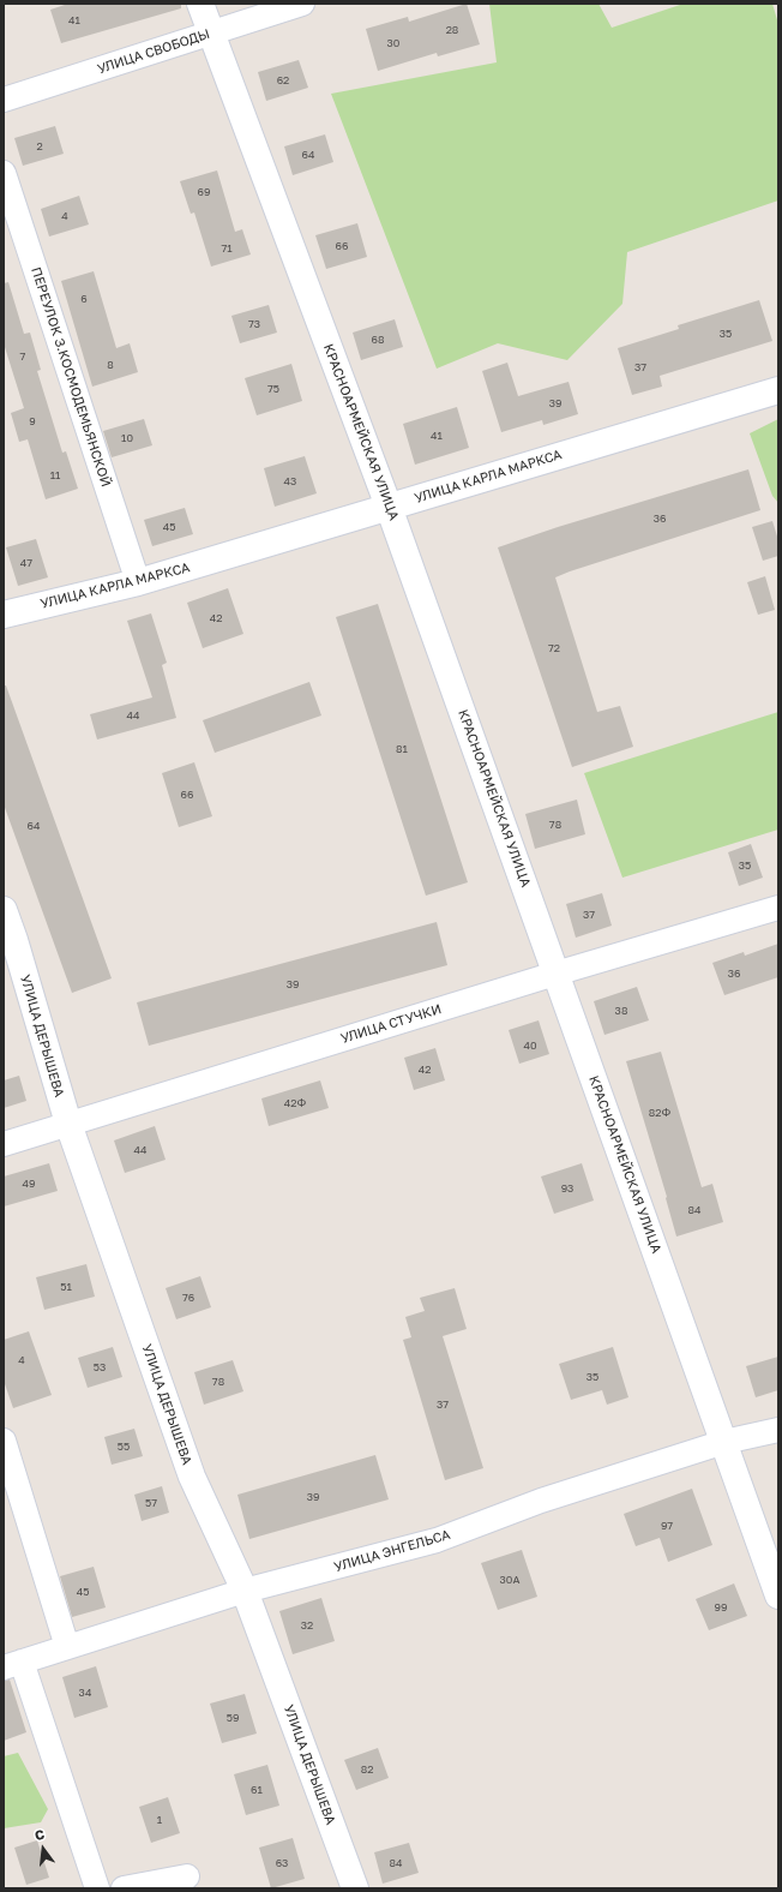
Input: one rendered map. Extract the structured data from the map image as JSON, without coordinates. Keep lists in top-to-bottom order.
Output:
{
  "streets": {
    "street": [
      "УЛИЦА СВОБОДЫ",
      "ПЕРЕУЛОК З.КОСМОДЕМЬЯНСКОЙ",
      "КРАСНОАРМЕЙСКАЯ УЛИЦА",
      "УЛИЦА КАРЛА МАРКСА",
      "УЛИЦА СТУЧКИ",
      "УЛИЦА ДЕРЫШЕВА",
      "УЛИЦА ЭНГЕЛЬСА"
    ]
  },
  "crossings": [
    ["УЛИЦА СВОБОДЫ", "КРАСНОАРМЕЙСКАЯ УЛИЦА"],
    ["ПЕРЕУЛОК З.КОСМОДЕМЬЯНСКОЙ", "УЛИЦА КАРЛА МАРКСА"],
    ["КРАСНОАРМЕЙСКАЯ УЛИЦА", "УЛИЦА КАРЛА МАРКСА"],
    ["КРАСНОАРМЕЙСКАЯ УЛИЦА", "УЛИЦА СТУЧКИ"],
    ["КРАСНОАРМЕЙСКАЯ УЛИЦА", "УЛИЦА ЭНГЕЛЬСА"],
    ["УЛИЦА СТУЧКИ", "УЛИЦА ДЕРЫШЕВА"],
    ["УЛИЦА ДЕРЫШЕВА", "УЛИЦА ЭНГЕЛЬСА"]
  ],
  "house_numbers": [
    "41",
    "28",
    "30",
    "62",
    "2",
    "64",
    "69",
    "4",
    "66",
    "71",
    "6",
    "73",
    "35",
    "68",
    "7",
    "8",
    "37",
    "75",
    "39",
    "9",
    "41",
    "10",
    "11",
    "43",
    "36",
    "45",
    "47",
    "42",
    "72",
    "44",
    "81",
    "66",
    "78",
    "64",
    "35",
    "37",
    "36",
    "39",
    "38",
    "40",
    "42",
    "42Ф",
    "82Ф",
    "44",
    "49",
    "93",
    "84",
    "51",
    "76",
    "4",
    "53",
    "35",
    "78",
    "37",
    "55",
    "39",
    "57",
    "97",
    "30А",
    "45",
    "99",
    "32",
    "34",
    "59",
    "82",
    "61",
    "1",
    "63",
    "84"
  ],
  "north": "top"
}
